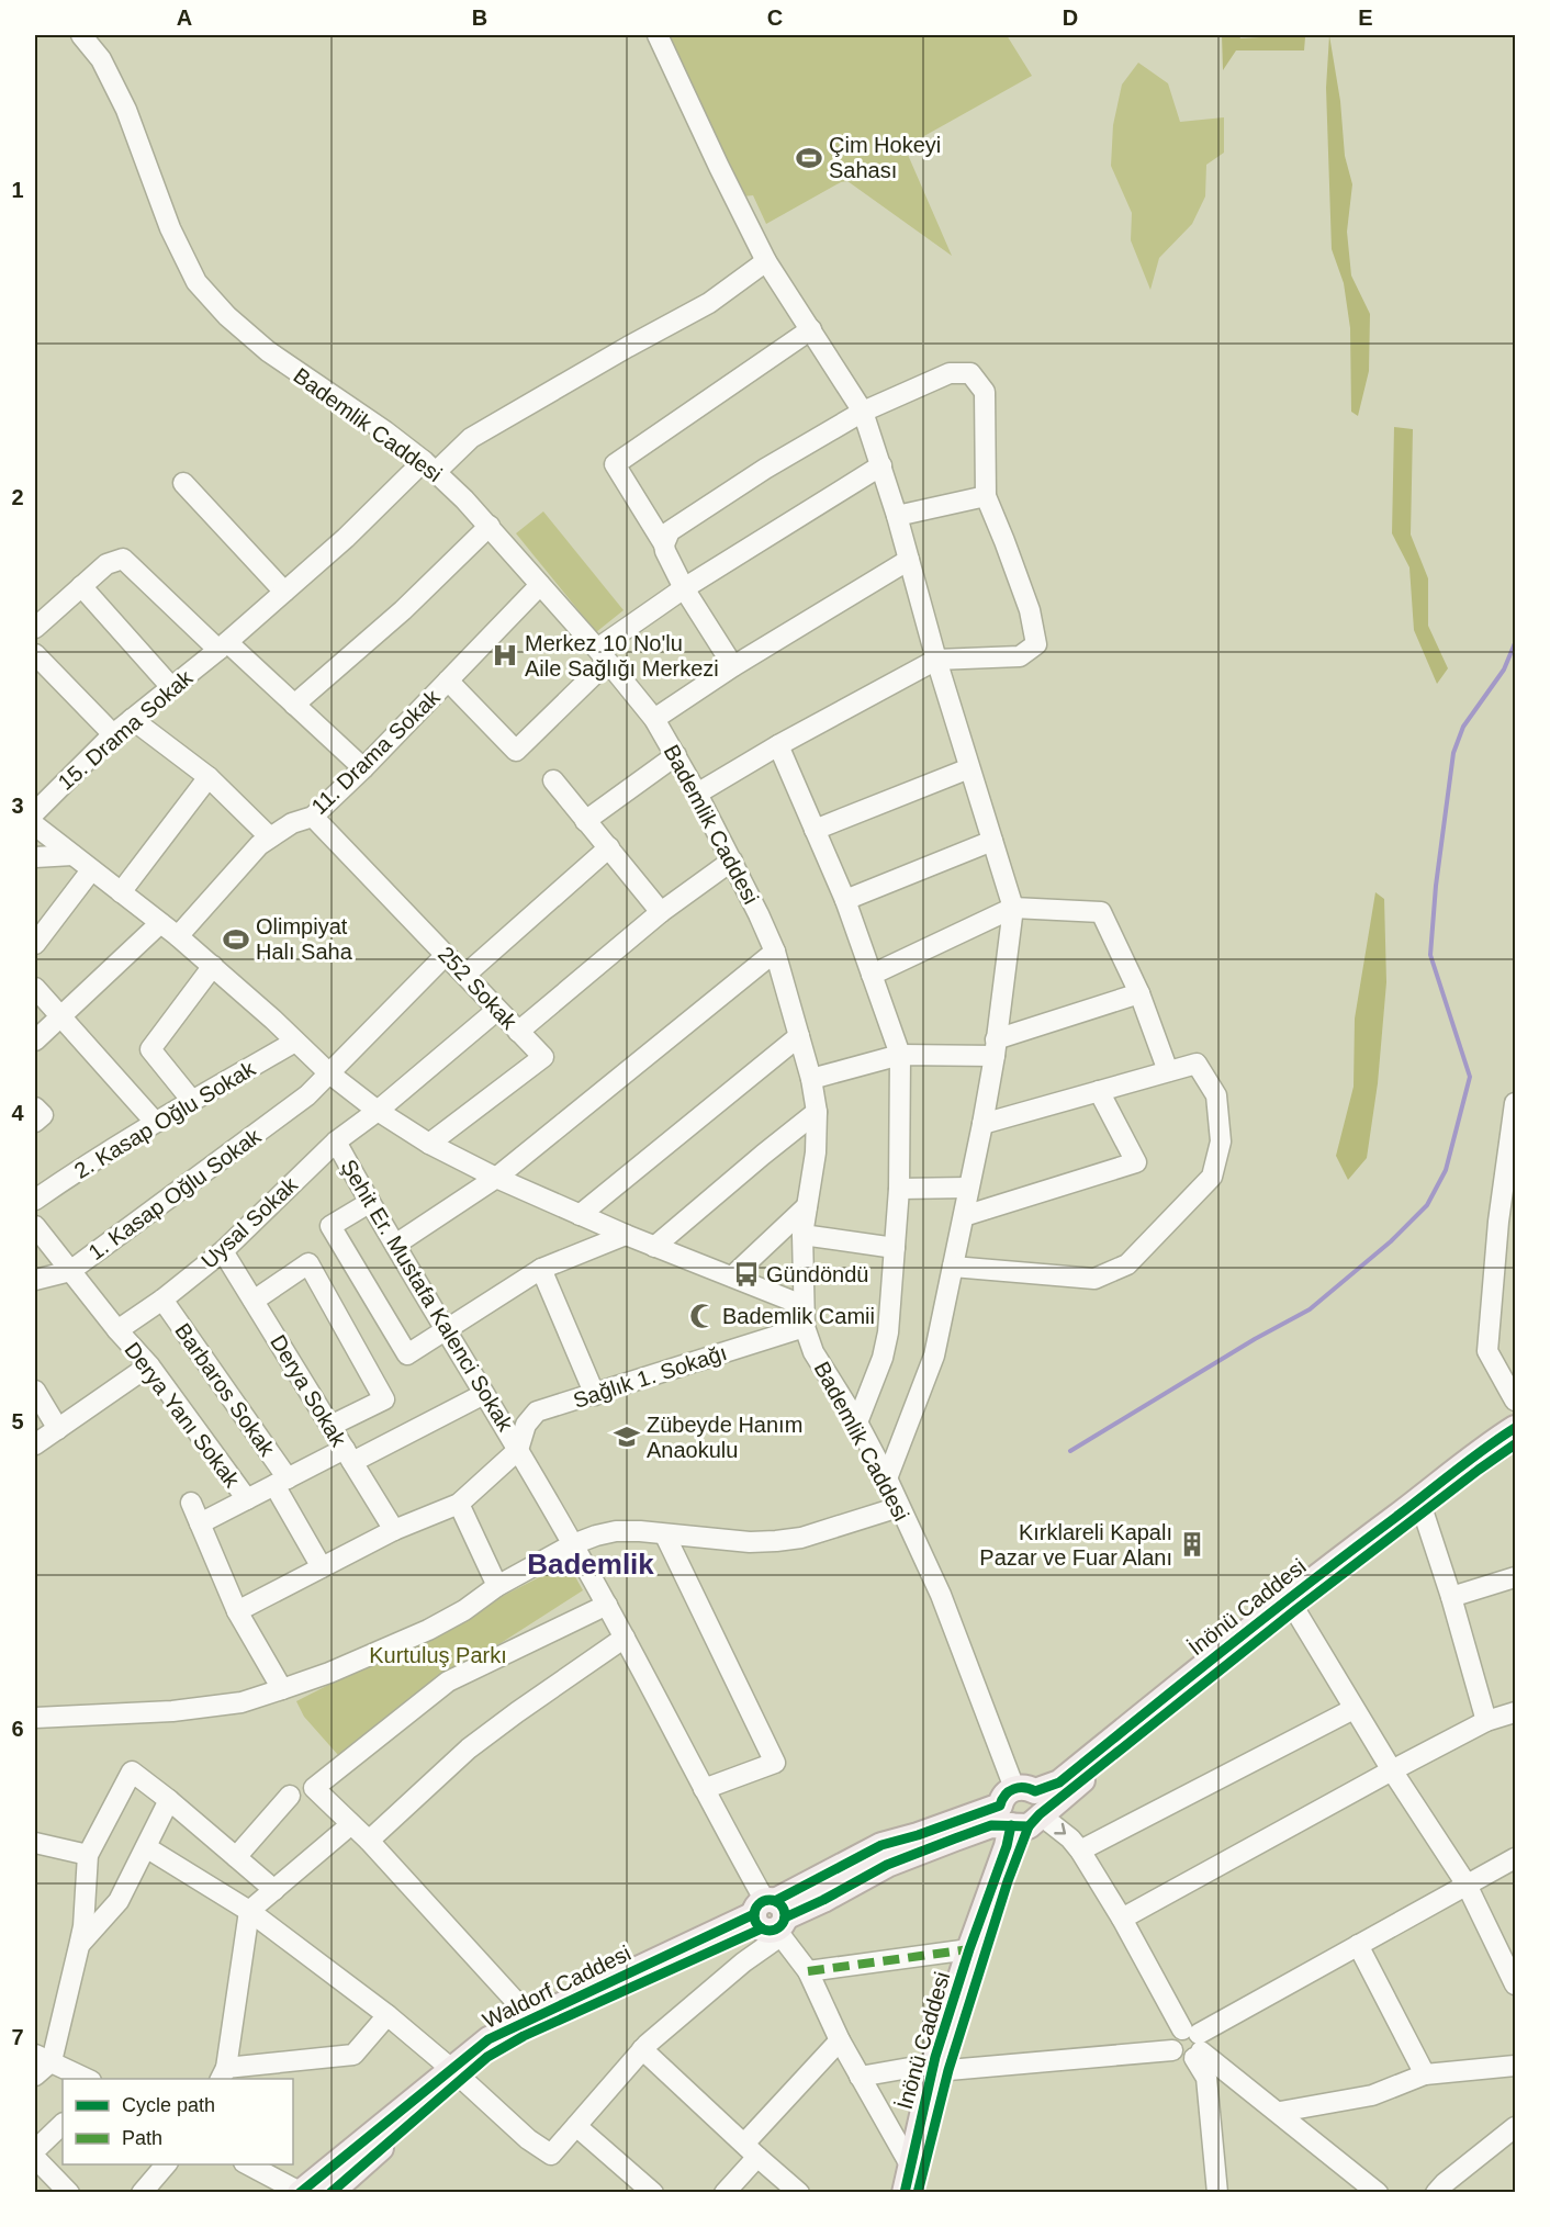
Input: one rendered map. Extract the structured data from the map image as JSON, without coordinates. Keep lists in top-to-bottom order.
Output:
{
  "streets": {
    "main road": ["İnönü Caddesi", "Waldorf Caddesi"],
    "street": [
      "Bademlik Caddesi",
      "15. Drama Sokak",
      "11. Drama Sokak",
      "252 Sokak",
      "2. Kasap Oğlu Sokak",
      "1. Kasap Oğlu Sokak",
      "Uysal Sokak",
      "Şehit Er. Mustafa Kalenci Sokak",
      "Sağlık 1. Sokağı",
      "Barbaros Sokak",
      "Derya Sokak",
      "Derya Yanı Sokak"
    ]
  },
  "crossings": [
    ["Bademlik Caddesi", "15. Drama Sokak"],
    ["Bademlik Caddesi", "11. Drama Sokak"],
    ["Bademlik Caddesi", "Sağlık 1. Sokağı"],
    ["Bademlik Caddesi", "İnönü Caddesi"],
    ["Bademlik Caddesi", "Waldorf Caddesi"],
    ["11. Drama Sokak", "252 Sokak"],
    ["252 Sokak", "1. Kasap Oğlu Sokak"],
    ["252 Sokak", "Uysal Sokak"],
    ["1. Kasap Oğlu Sokak", "Derya Yanı Sokak"],
    ["Uysal Sokak", "Şehit Er. Mustafa Kalenci Sokak"],
    ["Uysal Sokak", "Barbaros Sokak"],
    ["Uysal Sokak", "Derya Sokak"],
    ["Uysal Sokak", "Derya Yanı Sokak"],
    ["Şehit Er. Mustafa Kalenci Sokak", "Sağlık 1. Sokağı"],
    ["Şehit Er. Mustafa Kalenci Sokak", "İnönü Caddesi"],
    ["Şehit Er. Mustafa Kalenci Sokak", "Waldorf Caddesi"],
    ["İnönü Caddesi", "Waldorf Caddesi"]
  ],
  "districts": ["Bademlik"],
  "parks": ["Kurtuluş Parkı"],
  "places": {
    "sports": ["Çim Hokeyi Sahası", "Olimpiyat Halı Saha"],
    "hospital": ["Merkez 10 No'lu Aile Sağlığı Merkezi"],
    "bus stop": ["Gündöndü"],
    "mosque": ["Bademlik Camii"],
    "school or university": ["Zübeyde Hanım Anaokulu"],
    "building": ["Kırklareli Kapalı Pazar ve Fuar Alanı"]
  },
  "legend": ["Cycle path", "Path"],
  "grid": {
    "columns": [
      "A",
      "B",
      "C",
      "D",
      "E"
    ],
    "rows": [
      "1",
      "2",
      "3",
      "4",
      "5",
      "6",
      "7"
    ]
  }
}
